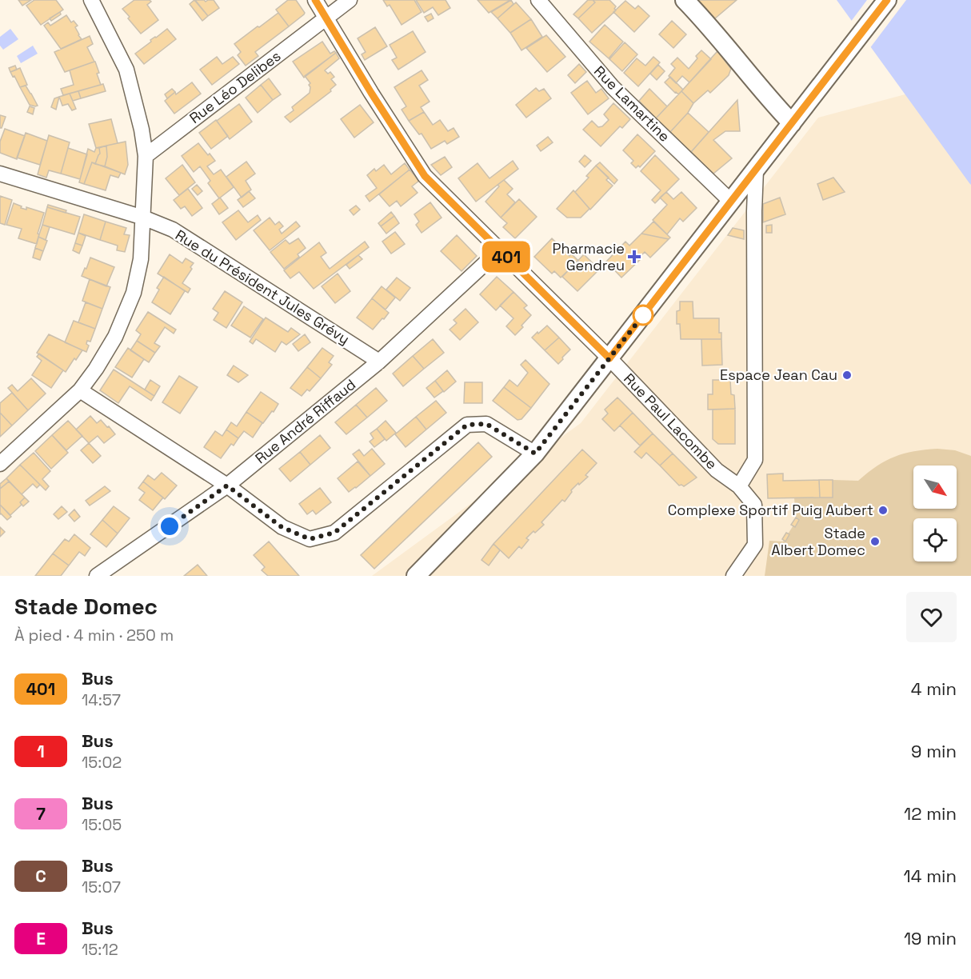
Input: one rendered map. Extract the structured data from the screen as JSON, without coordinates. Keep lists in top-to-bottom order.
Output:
{
  "streets": {
    "street": [
      "Rue Léo Delibes",
      "Rue Lamartine",
      "Rue du Président Jules Grévy",
      "Rue André Riffaud",
      "Rue Paul Lacombe"
    ]
  },
  "crossings": [
    ["Rue Léo Delibes", "Rue Paul Lacombe"],
    ["Rue du Président Jules Grévy", "Rue André Riffaud"],
    ["Rue André Riffaud", "Rue Paul Lacombe"]
  ],
  "places": {
    "health": ["Pharmacie Gendreu"],
    "other": ["Espace Jean Cau", "Complexe Sportif Puig Aubert", "Stade Albert Domec"]
  },
  "lines": ["bus line 401"],
  "north": "bottom right",
  "page": {
    "on_map": "401",
    "heading": ["Stade Domec", "À pied · 4 min · 250 m"],
    "list": [
      {
        "mark": "401",
        "name": "Bus",
        "note": "14:57",
        "value": "4 min"
      },
      {
        "mark": "1",
        "name": "Bus",
        "note": "15:02",
        "value": "9 min"
      },
      {
        "mark": "7",
        "name": "Bus",
        "note": "15:05",
        "value": "12 min"
      },
      {
        "mark": "C",
        "name": "Bus",
        "note": "15:07",
        "value": "14 min"
      },
      {
        "mark": "E",
        "name": "Bus",
        "note": "15:12",
        "value": "19 min"
      }
    ]
  }
}
